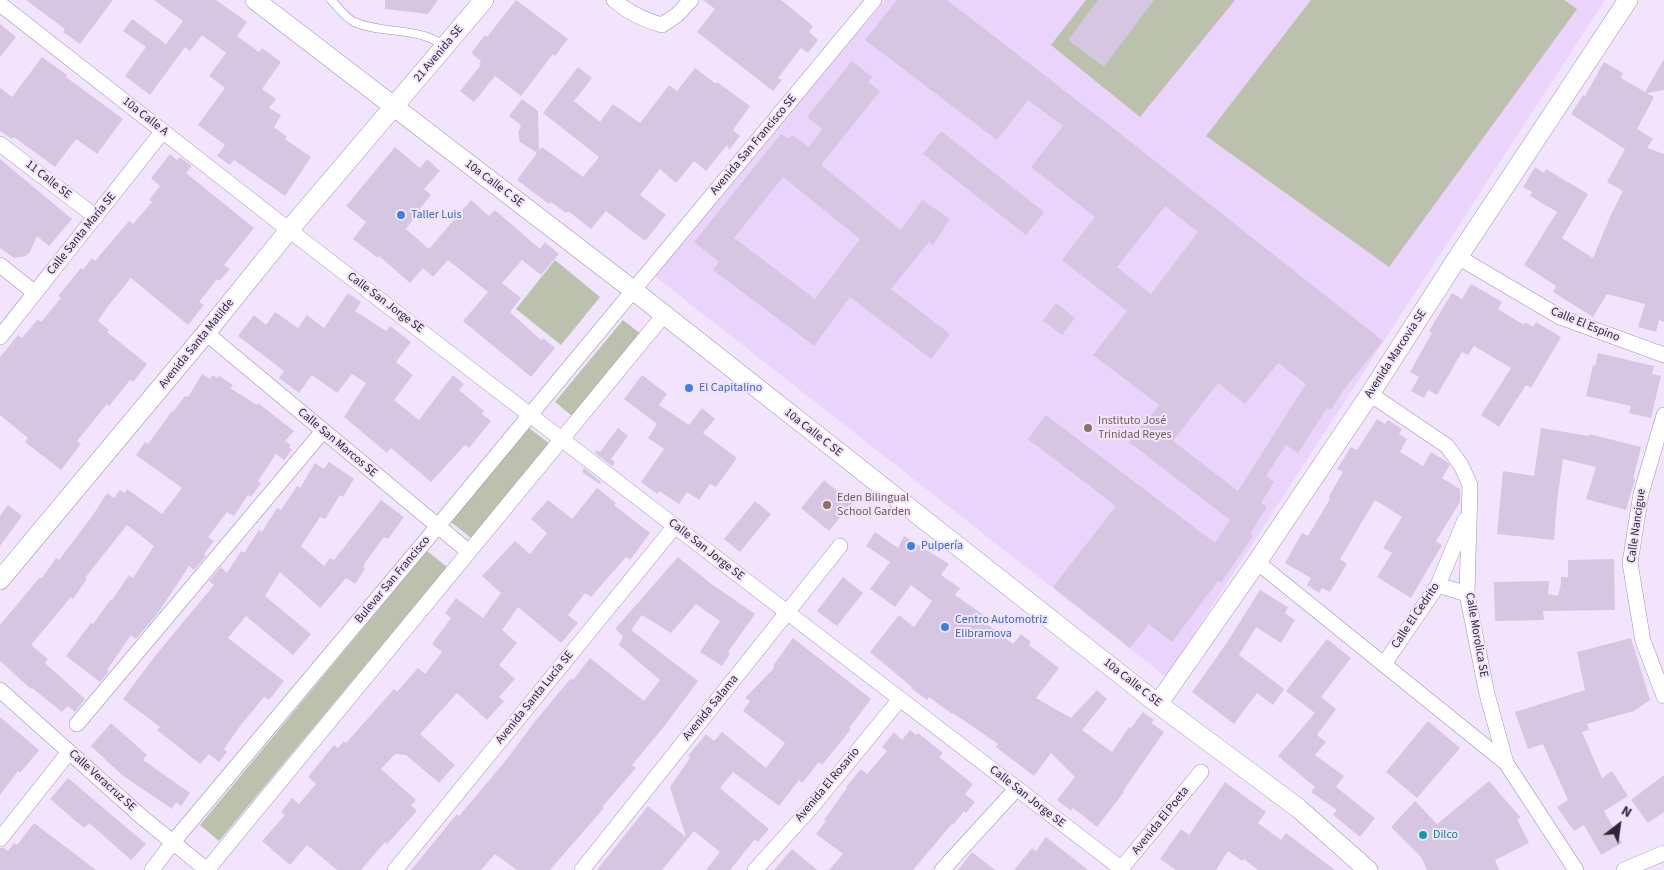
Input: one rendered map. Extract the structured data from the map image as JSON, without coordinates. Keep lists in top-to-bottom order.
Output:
{
  "streets": {
    "street": [
      "21 Avenida SE",
      "10a Calle A",
      "Avenida San Francisco SE",
      "11 Calle SE",
      "10a Calle C SE",
      "Calle Santa María SE",
      "Calle San Jorge SE",
      "Calle El Espino",
      "Avenida Santa Matilde",
      "Avenida Marcovia SE",
      "Calle San Marcos SE",
      "Calle Nancigue",
      "Bulevar San Francisco",
      "Calle El Cedrito",
      "Calle Morolica SE",
      "Avenida Santa Lucía SE",
      "Avenida Salama",
      "Calle Veracruz SE",
      "Avenida El Rosario",
      "Avenida El Poeta"
    ]
  },
  "crossings": [
    ["21 Avenida SE", "10a Calle C SE"],
    ["21 Avenida SE", "Avenida Santa Matilde"],
    ["10a Calle A", "Calle Santa María SE"],
    ["10a Calle A", "Calle San Jorge SE"],
    ["10a Calle A", "Avenida Santa Matilde"],
    ["Avenida San Francisco SE", "10a Calle C SE"],
    ["Avenida San Francisco SE", "Bulevar San Francisco"],
    ["11 Calle SE", "Calle Santa María SE"],
    ["10a Calle C SE", "Avenida Santa Matilde"],
    ["10a Calle C SE", "Avenida Marcovia SE"],
    ["10a Calle C SE", "Bulevar San Francisco"],
    ["Calle San Jorge SE", "Avenida Santa Matilde"],
    ["Calle San Jorge SE", "Bulevar San Francisco"],
    ["Calle San Jorge SE", "Avenida Santa Lucía SE"],
    ["Calle San Jorge SE", "Avenida Salama"],
    ["Calle San Jorge SE", "Avenida El Rosario"],
    ["Calle San Jorge SE", "Avenida El Poeta"],
    ["Calle El Espino", "Avenida Marcovia SE"],
    ["Avenida Santa Matilde", "Calle San Marcos SE"],
    ["Avenida Marcovia SE", "Calle Morolica SE"],
    ["Calle San Marcos SE", "Bulevar San Francisco"],
    ["Bulevar San Francisco", "Calle Veracruz SE"],
    ["Calle El Cedrito", "Calle Morolica SE"]
  ],
  "places": [
    "Taller Luis",
    "El Capitalino",
    "Instituto José Trinidad Reyes",
    "Eden Bilingual School Garden",
    "Pulpería",
    "Centro Automotriz Elibramova",
    "Dilco"
  ],
  "north": "top right"
}
